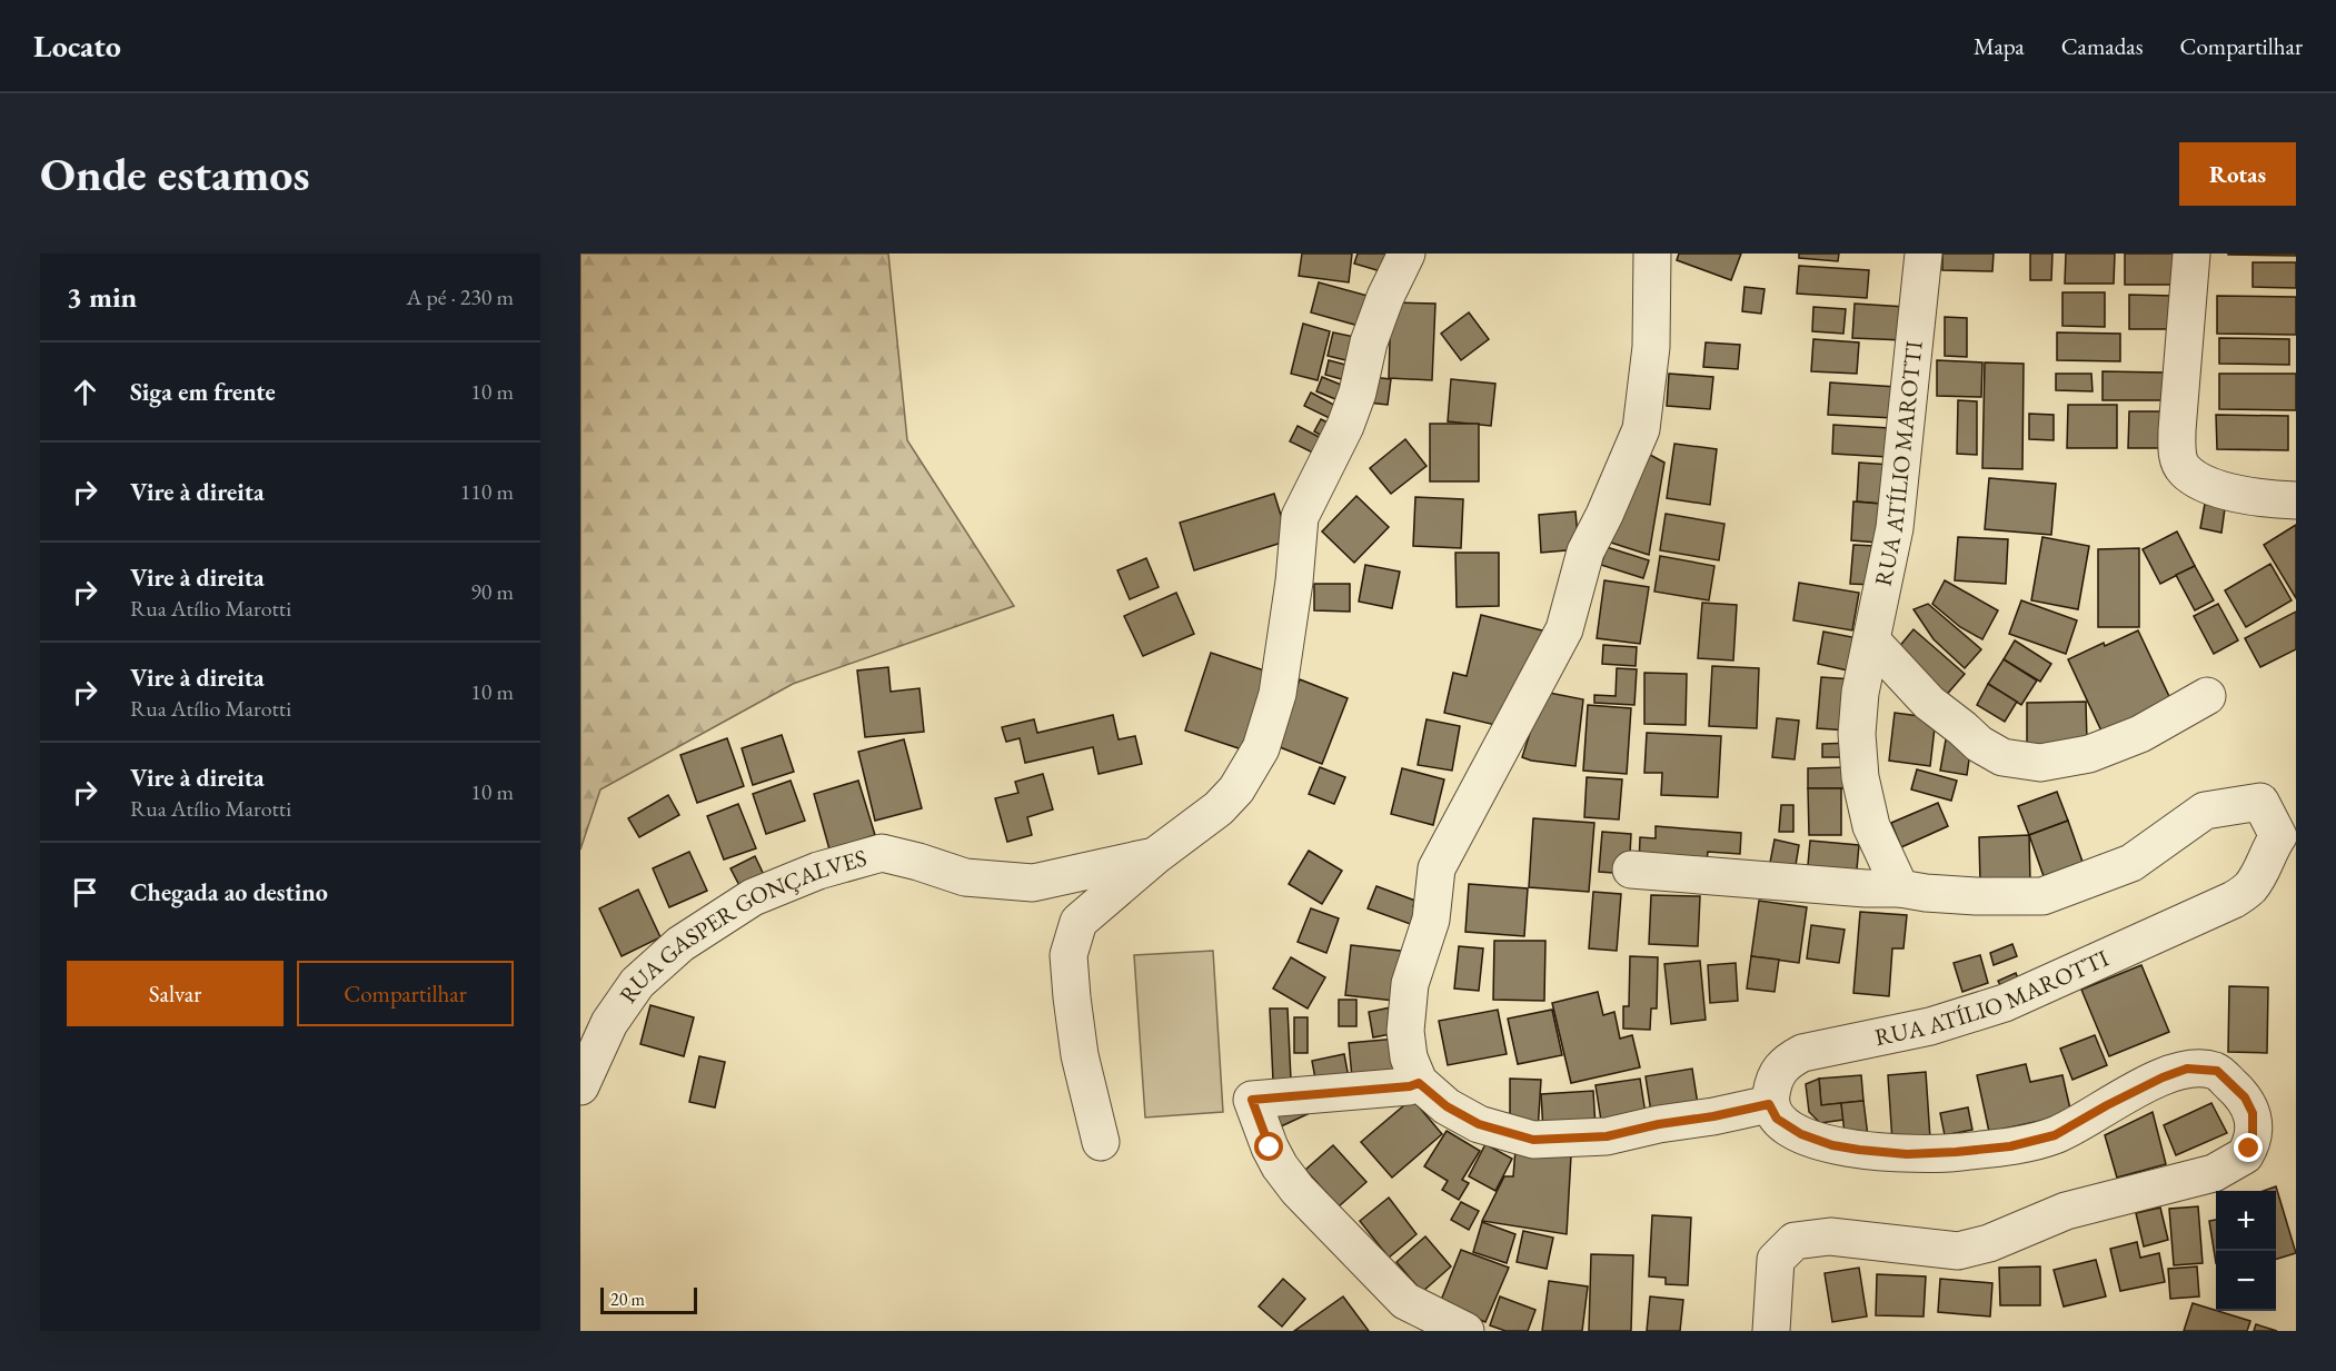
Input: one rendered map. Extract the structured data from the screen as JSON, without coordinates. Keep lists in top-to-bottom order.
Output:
{
  "streets": {
    "street": ["RUA ATÍLIO MAROTTI", "RUA GASPER GONÇALVES"]
  },
  "scale_bar": "20 m",
  "page": {
    "header": "Locato",
    "nav": ["Mapa", "Camadas", "Compartilhar"],
    "buttons": [
      "Rotas",
      ["Salvar", "Compartilhar"]
    ],
    "title": "Onde estamos",
    "heading": ["3 min", "A pé · 230 m"],
    "list": [
      ["Siga em frente", "10 m"],
      ["Vire à direita", "110 m"],
      ["Vire à direita", "Rua Atílio Marotti", "90 m"],
      ["Vire à direita", "Rua Atílio Marotti", "10 m"],
      ["Vire à direita", "Rua Atílio Marotti", "10 m"],
      "Chegada ao destino"
    ],
    "map_buttons": ["+", "−"],
    "scale": "20 m"
  }
}
